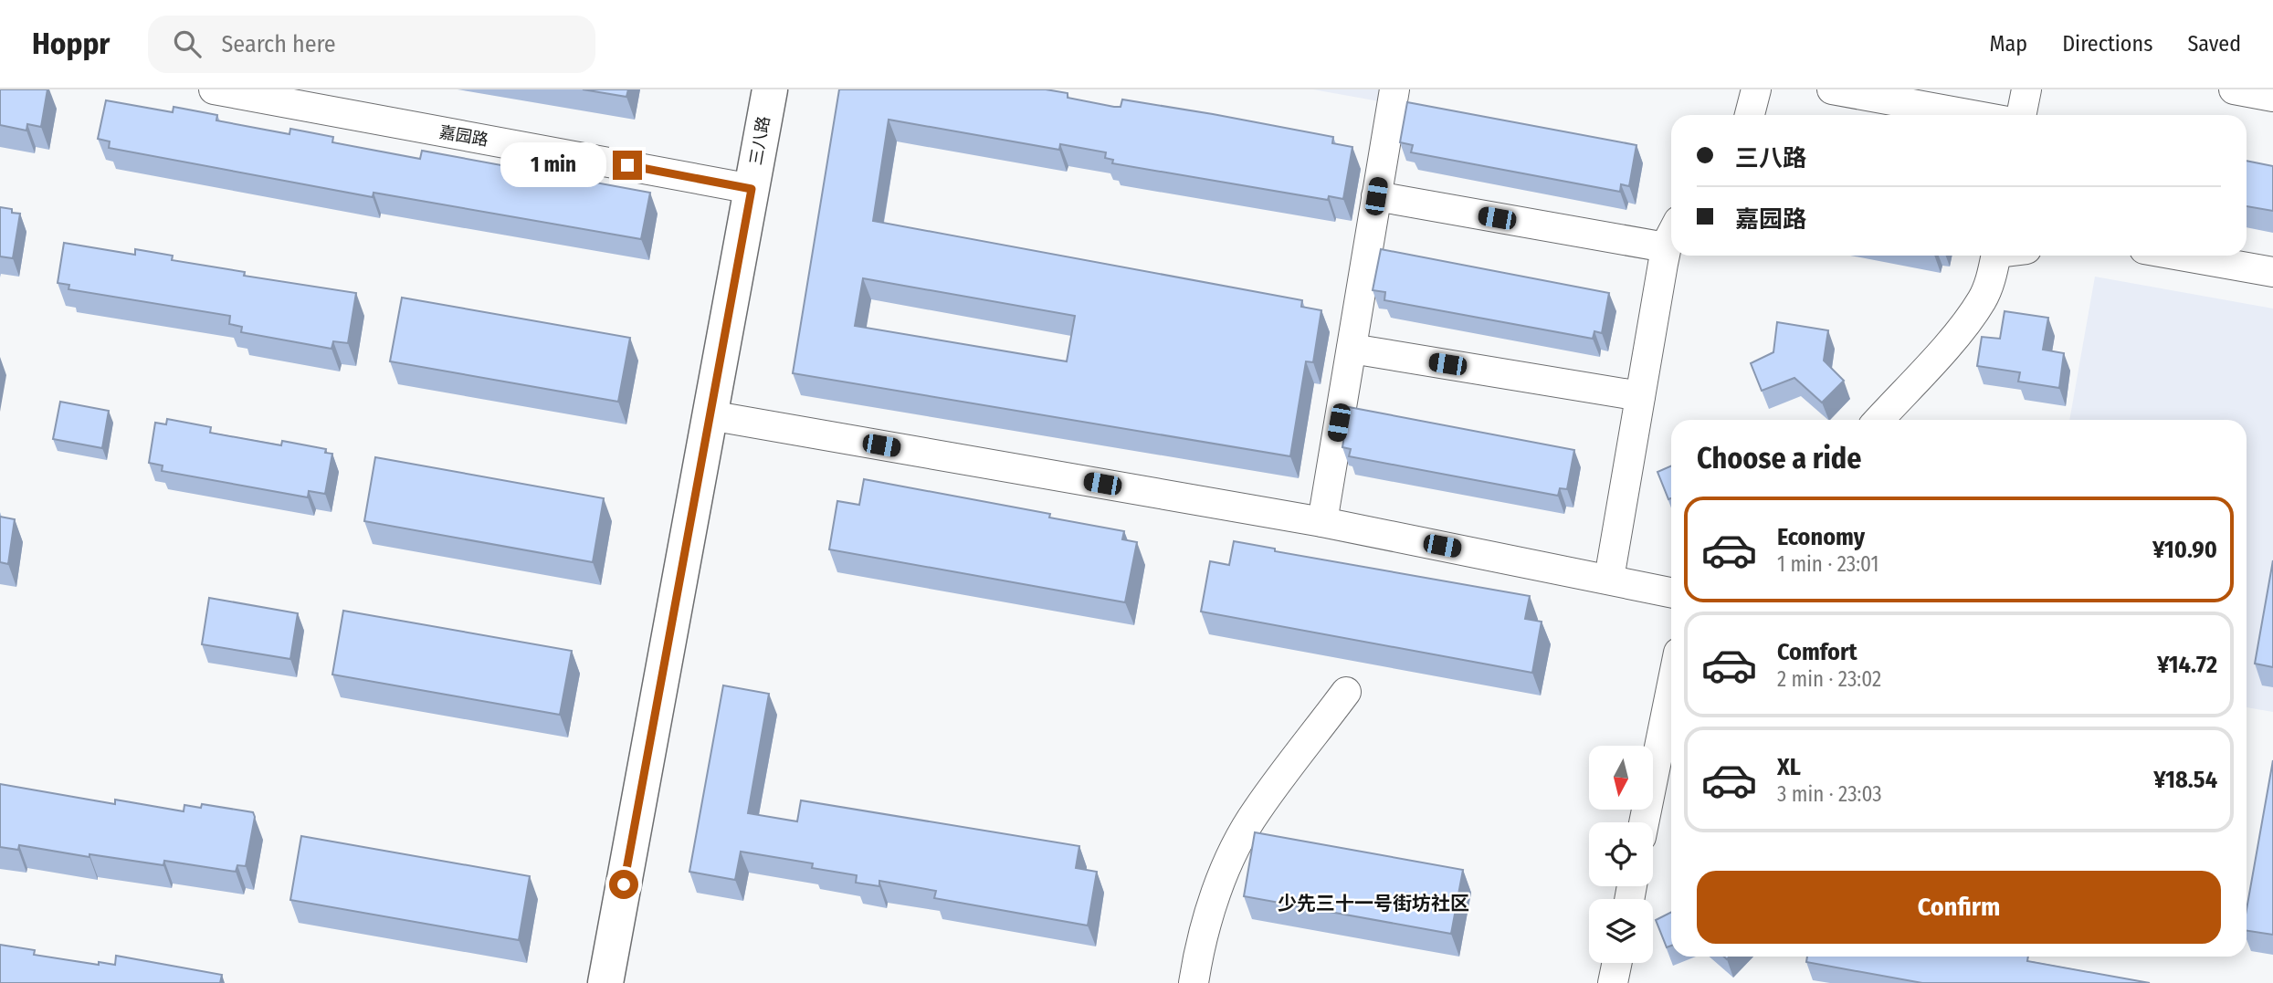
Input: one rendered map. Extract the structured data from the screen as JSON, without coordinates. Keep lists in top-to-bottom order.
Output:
{
  "streets": {
    "main road": ["三八路"],
    "street": ["嘉园路"]
  },
  "crossings": [
    ["嘉园路", "三八路"]
  ],
  "districts": ["少先三十一号街坊社区"],
  "north": "bottom",
  "page": {
    "header": "Hoppr",
    "search": "Search here",
    "nav": ["Map", "Directions", "Saved"],
    "banner": ["三八路", "嘉园路"],
    "bubble": "1 min",
    "heading": "Choose a ride",
    "list": [
      {
        "name": "Economy",
        "note": "1 min · 23:01",
        "value": "¥10.90"
      },
      {
        "name": "Comfort",
        "note": "2 min · 23:02",
        "value": "¥14.72"
      },
      {
        "name": "XL",
        "note": "3 min · 23:03",
        "value": "¥18.54"
      }
    ],
    "buttons": "Confirm"
  }
}
